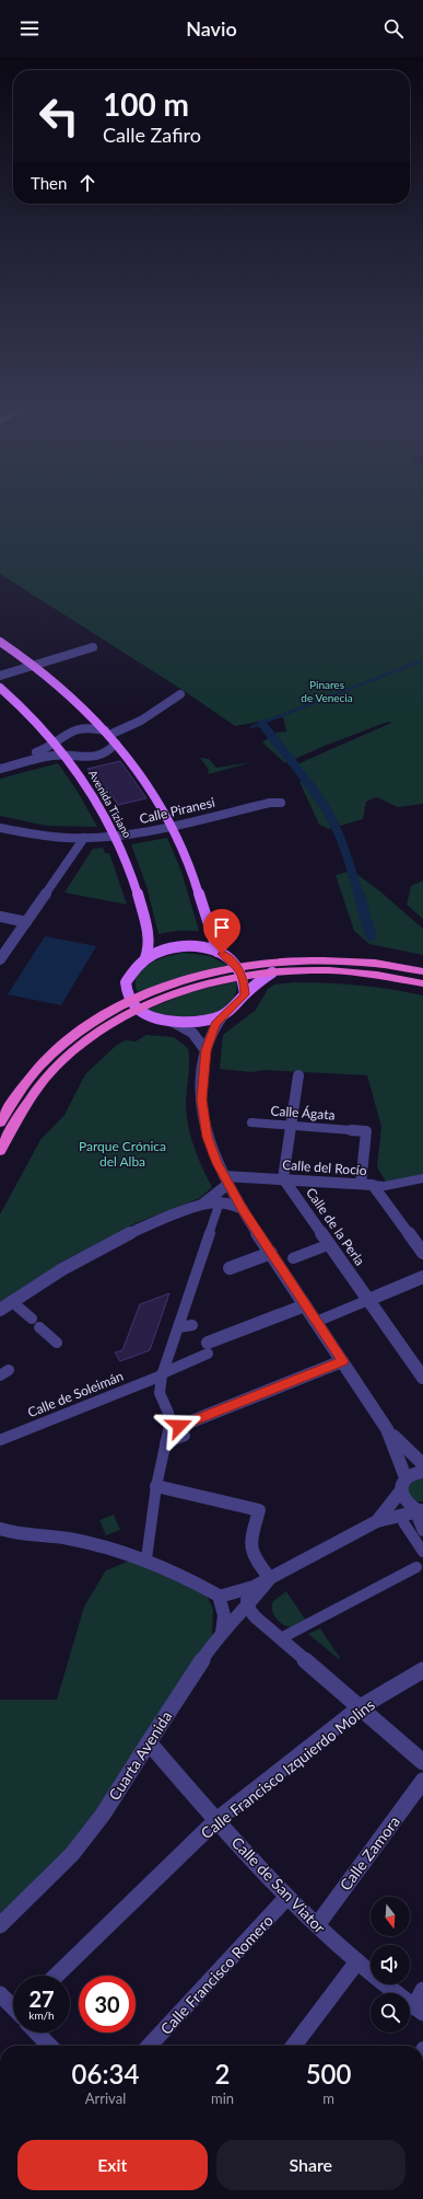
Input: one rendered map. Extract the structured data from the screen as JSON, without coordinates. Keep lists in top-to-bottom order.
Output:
{
  "streets": {
    "main road": ["Avenida Tiziano"],
    "street": [
      "Calle Piranesi",
      "Calle Ágata",
      "Calle del Rocío",
      "Calle de la Perla",
      "Calle de Soleimán",
      "Cuarta Avenida",
      "Calle Francisco Izquierdo Molins",
      "Calle Zamora",
      "Calle de San Viator",
      "Calle Francisco Romero"
    ]
  },
  "crossings": [
    ["Avenida Tiziano", "Calle Piranesi"],
    ["Calle del Rocío", "Calle de la Perla"],
    ["Cuarta Avenida", "Calle de San Viator"],
    ["Calle Francisco Izquierdo Molins", "Calle de San Viator"],
    ["Calle Zamora", "Calle de San Viator"],
    ["Calle de San Viator", "Calle Francisco Romero"]
  ],
  "parks": ["Pinares de Venecia", "Parque Crónica del Alba"],
  "north": "bottom",
  "page": {
    "header": "Navio",
    "turn": ["100 m", "Calle Zafiro"],
    "then": "Then",
    "speed": "27 km/h",
    "limit": "30",
    "eta": [
      "06:34",
      "Arrival",
      "2",
      "min",
      "500",
      "m"
    ],
    "buttons": ["Exit", "Share"]
  }
}
